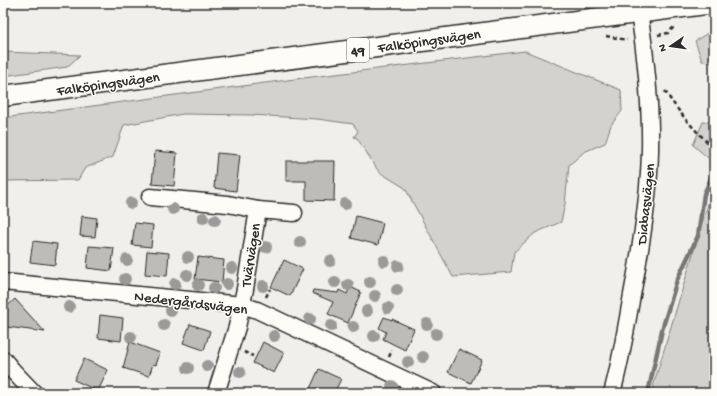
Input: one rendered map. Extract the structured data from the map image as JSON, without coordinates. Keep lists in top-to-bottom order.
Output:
{
  "streets": {
    "main road": ["Falköpingsvägen", "49"],
    "street": ["Diabasvägen", "Tvärvägen", "Nedergårdsvägen"]
  },
  "crossings": [
    ["Falköpingsvägen", "Diabasvägen"],
    ["Tvärvägen", "Nedergårdsvägen"]
  ],
  "north": "left"
}
